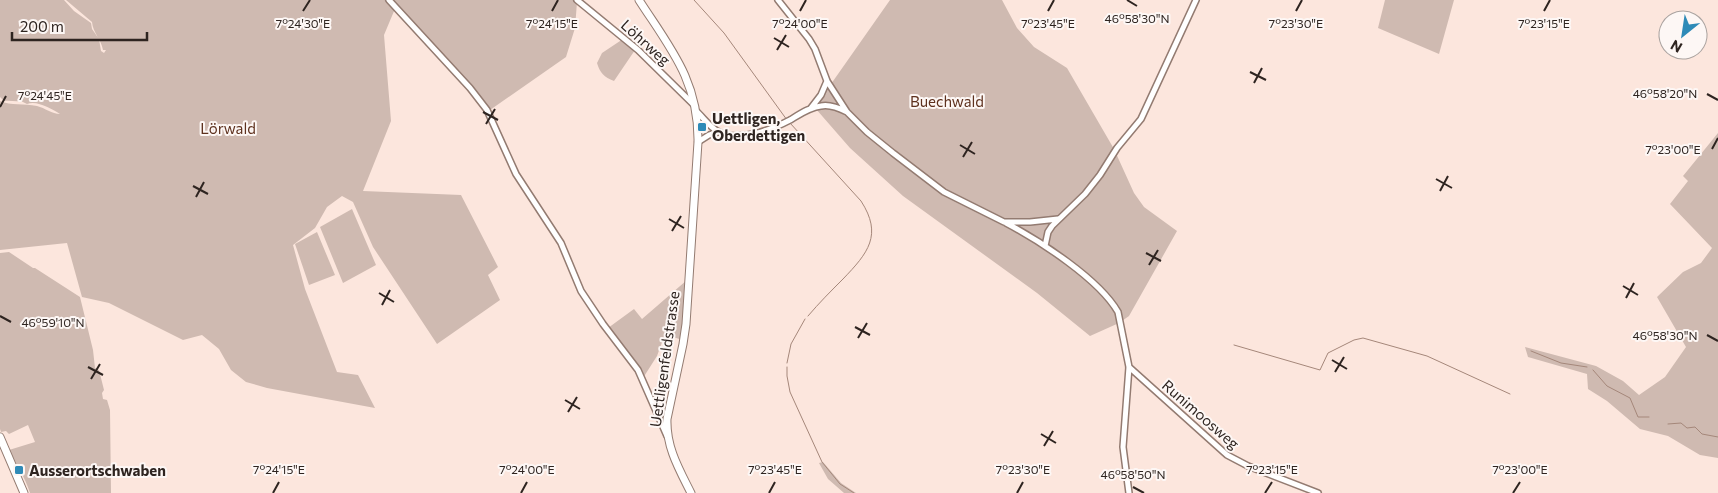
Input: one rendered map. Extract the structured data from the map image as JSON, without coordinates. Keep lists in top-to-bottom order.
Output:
{
  "streets": {
    "main road": ["Uettligenfeldstrasse"],
    "street": ["Löhrweg", "Runimoosweg"]
  },
  "crossings": [
    ["Löhrweg", "Uettligenfeldstrasse"]
  ],
  "parks": ["Buechwald", "Lörwald"],
  "places": {
    "transit": ["Uettligen, Oberdettigen", "Ausserortschwaben"]
  },
  "scale_bar": "200 m",
  "north": "bottom left",
  "coordinates": [
    "46°58'30\"N",
    "7°24'30\"E",
    "7°24'15\"E",
    "7°23'45\"E",
    "7°23'30\"E",
    "7°24'00\"E",
    "7°23'15\"E",
    "46°58'20\"N",
    "7°24'45\"E",
    "7°23'00\"E",
    "46°59'10\"N",
    "46°58'50\"N"
  ]
}
